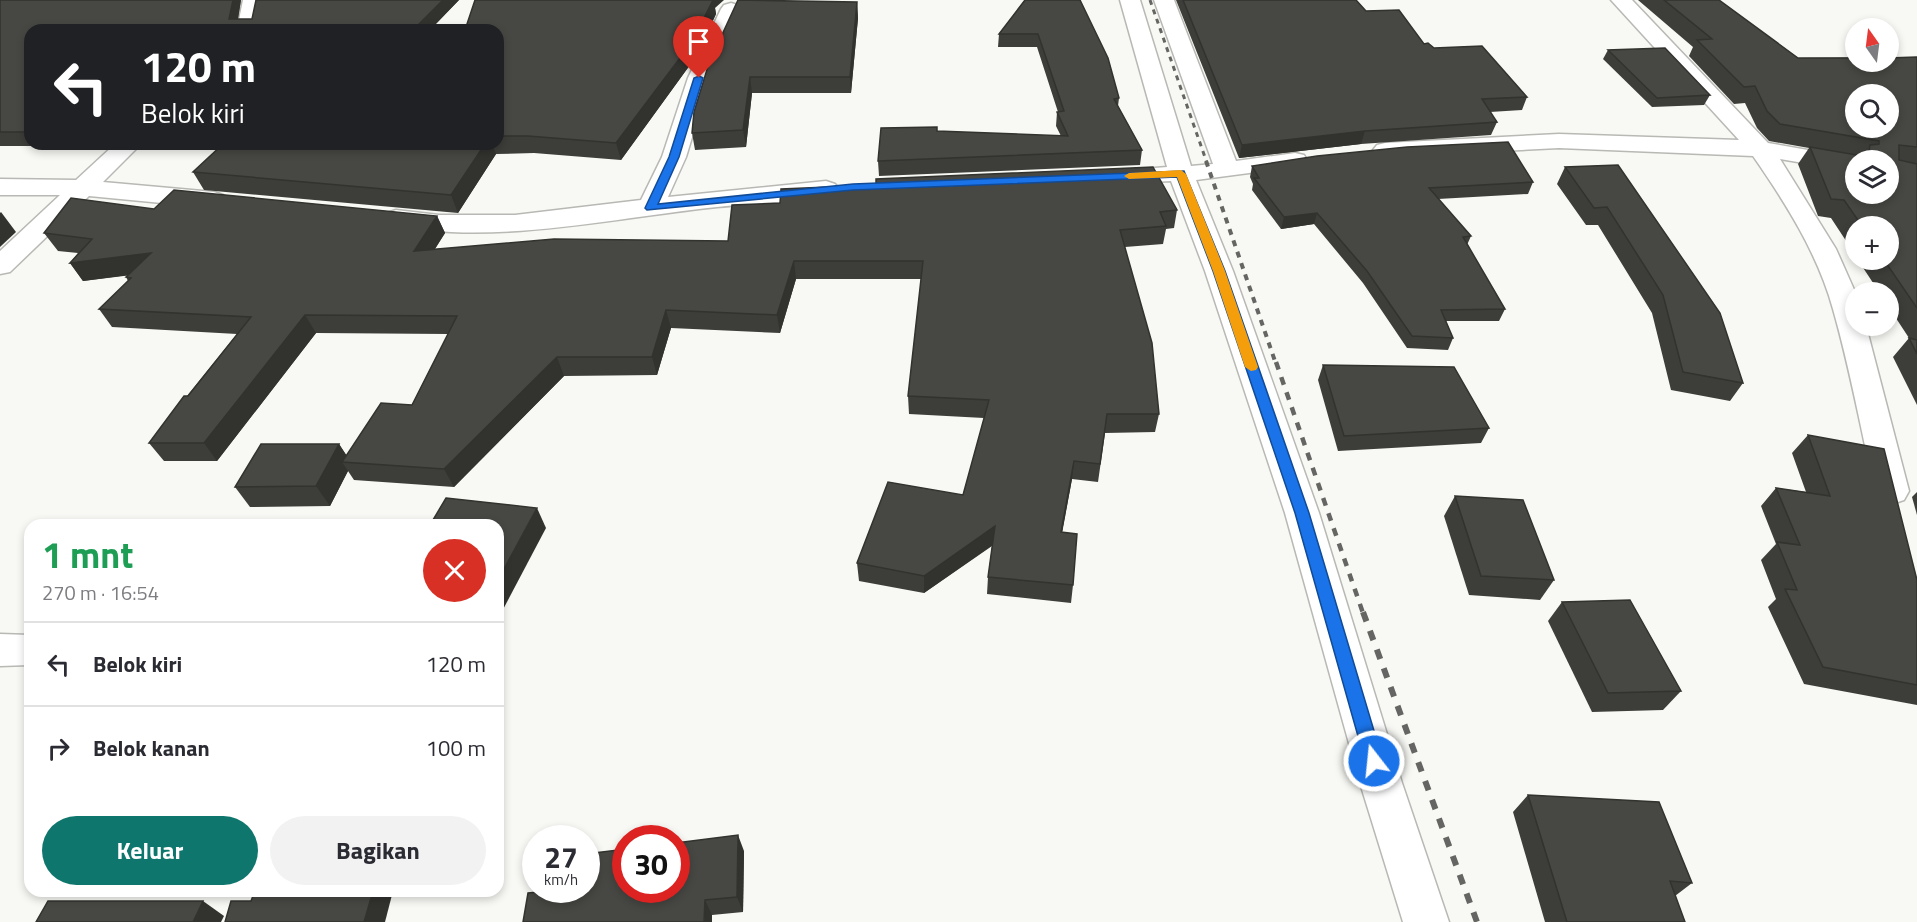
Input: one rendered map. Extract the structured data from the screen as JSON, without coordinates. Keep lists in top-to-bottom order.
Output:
{
  "north": "top",
  "page": {
    "map_buttons": ["+", "−"],
    "turn": ["120 m", "Belok kiri"],
    "heading": ["1 mnt", "270 m · 16:54"],
    "list": [
      {
        "name": "Belok kiri",
        "value": "120 m"
      },
      {
        "name": "Belok kanan",
        "value": "100 m"
      }
    ],
    "buttons": ["Keluar", "Bagikan"],
    "speed": "27 km/h",
    "limit": "30"
  }
}
